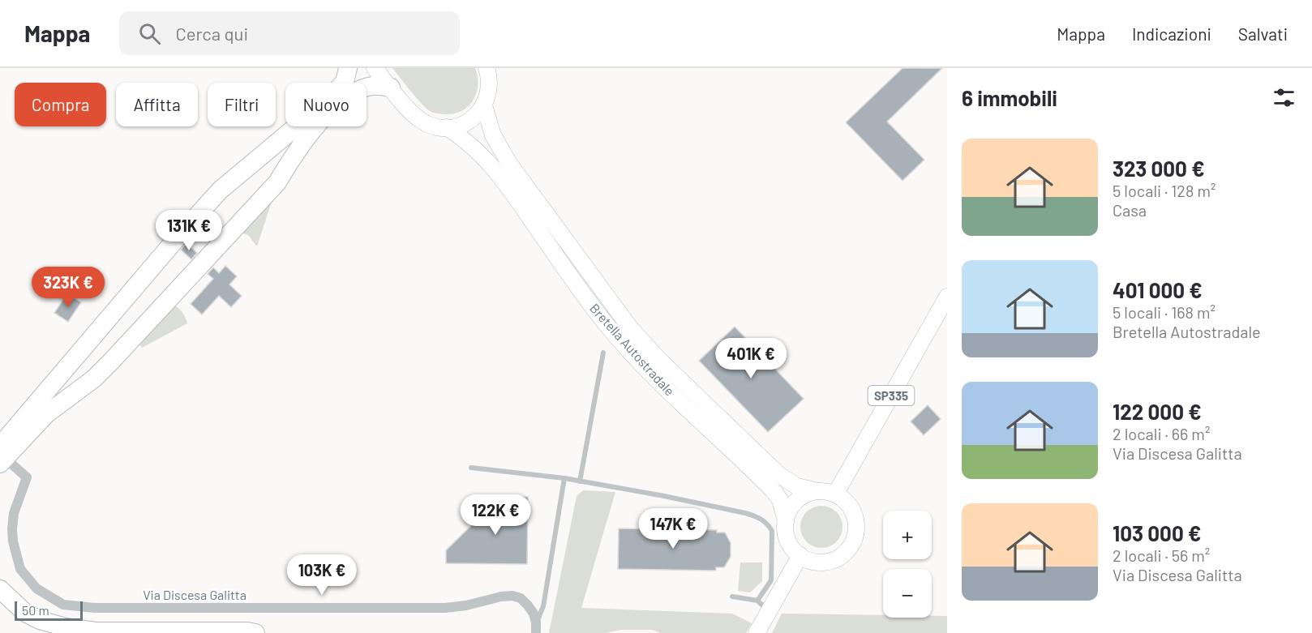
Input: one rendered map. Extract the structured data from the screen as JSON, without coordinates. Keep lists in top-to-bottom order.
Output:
{
  "streets": {
    "main road": ["Bretella Autostradale", "SP335"],
    "street": ["Via Discesa Galitta"]
  },
  "crossings": [
    ["Bretella Autostradale", "SP335"]
  ],
  "scale_bar": "50 m",
  "page": {
    "header": "Mappa",
    "search": "Cerca qui",
    "nav": ["Mappa", "Indicazioni", "Salvati"],
    "heading": "6 immobili",
    "chip": [
      "Compra",
      "Affitta",
      "Filtri",
      "Nuovo"
    ],
    "list": [
      {
        "name": "323 000 €",
        "note": "5 locali · 128 m² · Casa"
      },
      {
        "name": "401 000 €",
        "note": "5 locali · 168 m² · Bretella Autostradale"
      },
      {
        "name": "122 000 €",
        "note": "2 locali · 66 m² · Via Discesa Galitta"
      },
      {
        "name": "103 000 €",
        "note": "2 locali · 56 m² · Via Discesa Galitta"
      }
    ],
    "price": [
      "131K €",
      "323K €",
      "401K €",
      "122K €",
      "147K €",
      "103K €"
    ],
    "map_buttons": ["+", "−"],
    "scale": "50 m"
  }
}
